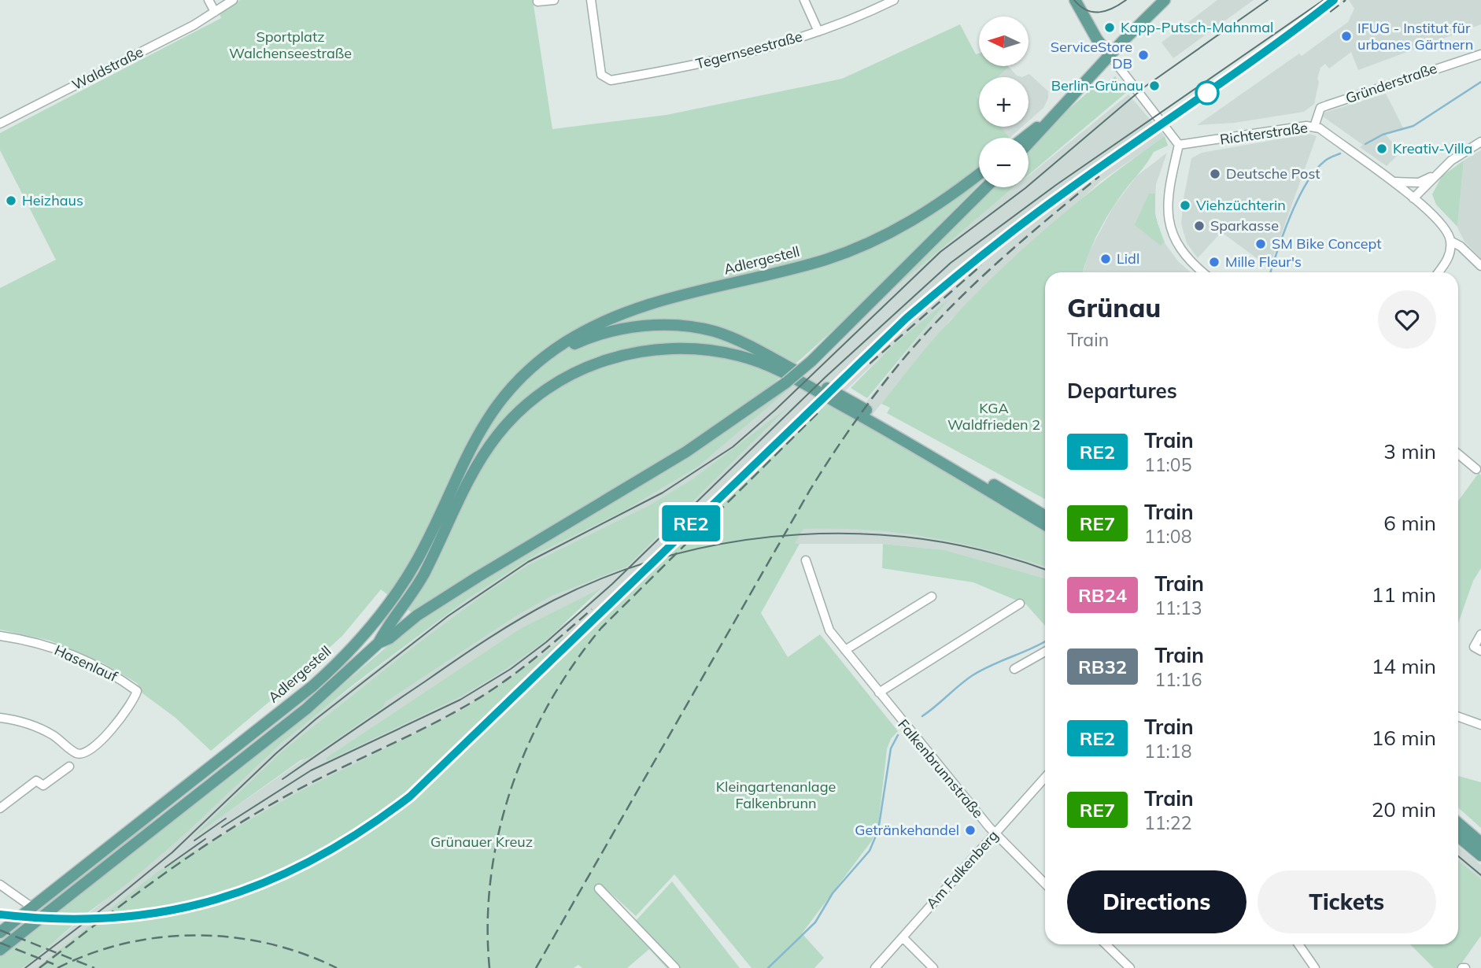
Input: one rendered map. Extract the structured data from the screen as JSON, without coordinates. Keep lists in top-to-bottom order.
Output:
{
  "streets": {
    "main road": ["Adlergestell"],
    "street": [
      "Tegernseestraße",
      "Waldstraße",
      "Gründerstraße",
      "Richterstraße",
      "Hasenlauf",
      "Falkenbrunnstraße",
      "Am Falkenberg"
    ]
  },
  "crossings": [
    ["Gründerstraße", "Richterstraße"],
    ["Falkenbrunnstraße", "Am Falkenberg"]
  ],
  "parks": [
    "Sportplatz Walchenseestraße",
    "KGA Waldfrieden 2",
    "Kleingartenanlage Falkenbrunn",
    "Grünauer Kreuz"
  ],
  "places": [
    "Kapp-Putsch-Mahnmal",
    "IFUG - Institut für urbanes Gärtnern",
    "ServiceStore DB",
    "Berlin-Grünau",
    "Kreativ-Villa",
    "Deutsche Post",
    "Heizhaus",
    "Viehzüchterin",
    "Sparkasse",
    "SM Bike Concept",
    "Lidl",
    "Mille Fleur's",
    "Getränkehandel"
  ],
  "north": "left",
  "page": {
    "on_map": "RE2",
    "map_buttons": ["+", "−"],
    "heading": [
      ["Grünau", "Train"],
      "Departures"
    ],
    "list": [
      {
        "mark": "RE2",
        "name": "Train",
        "note": "11:05",
        "value": "3 min"
      },
      {
        "mark": "RE7",
        "name": "Train",
        "note": "11:08",
        "value": "6 min"
      },
      {
        "mark": "RB24",
        "name": "Train",
        "note": "11:13",
        "value": "11 min"
      },
      {
        "mark": "RB32",
        "name": "Train",
        "note": "11:16",
        "value": "14 min"
      },
      {
        "mark": "RE2",
        "name": "Train",
        "note": "11:18",
        "value": "16 min"
      },
      {
        "mark": "RE7",
        "name": "Train",
        "note": "11:22",
        "value": "20 min"
      }
    ],
    "buttons": ["Directions", "Tickets"]
  }
}
